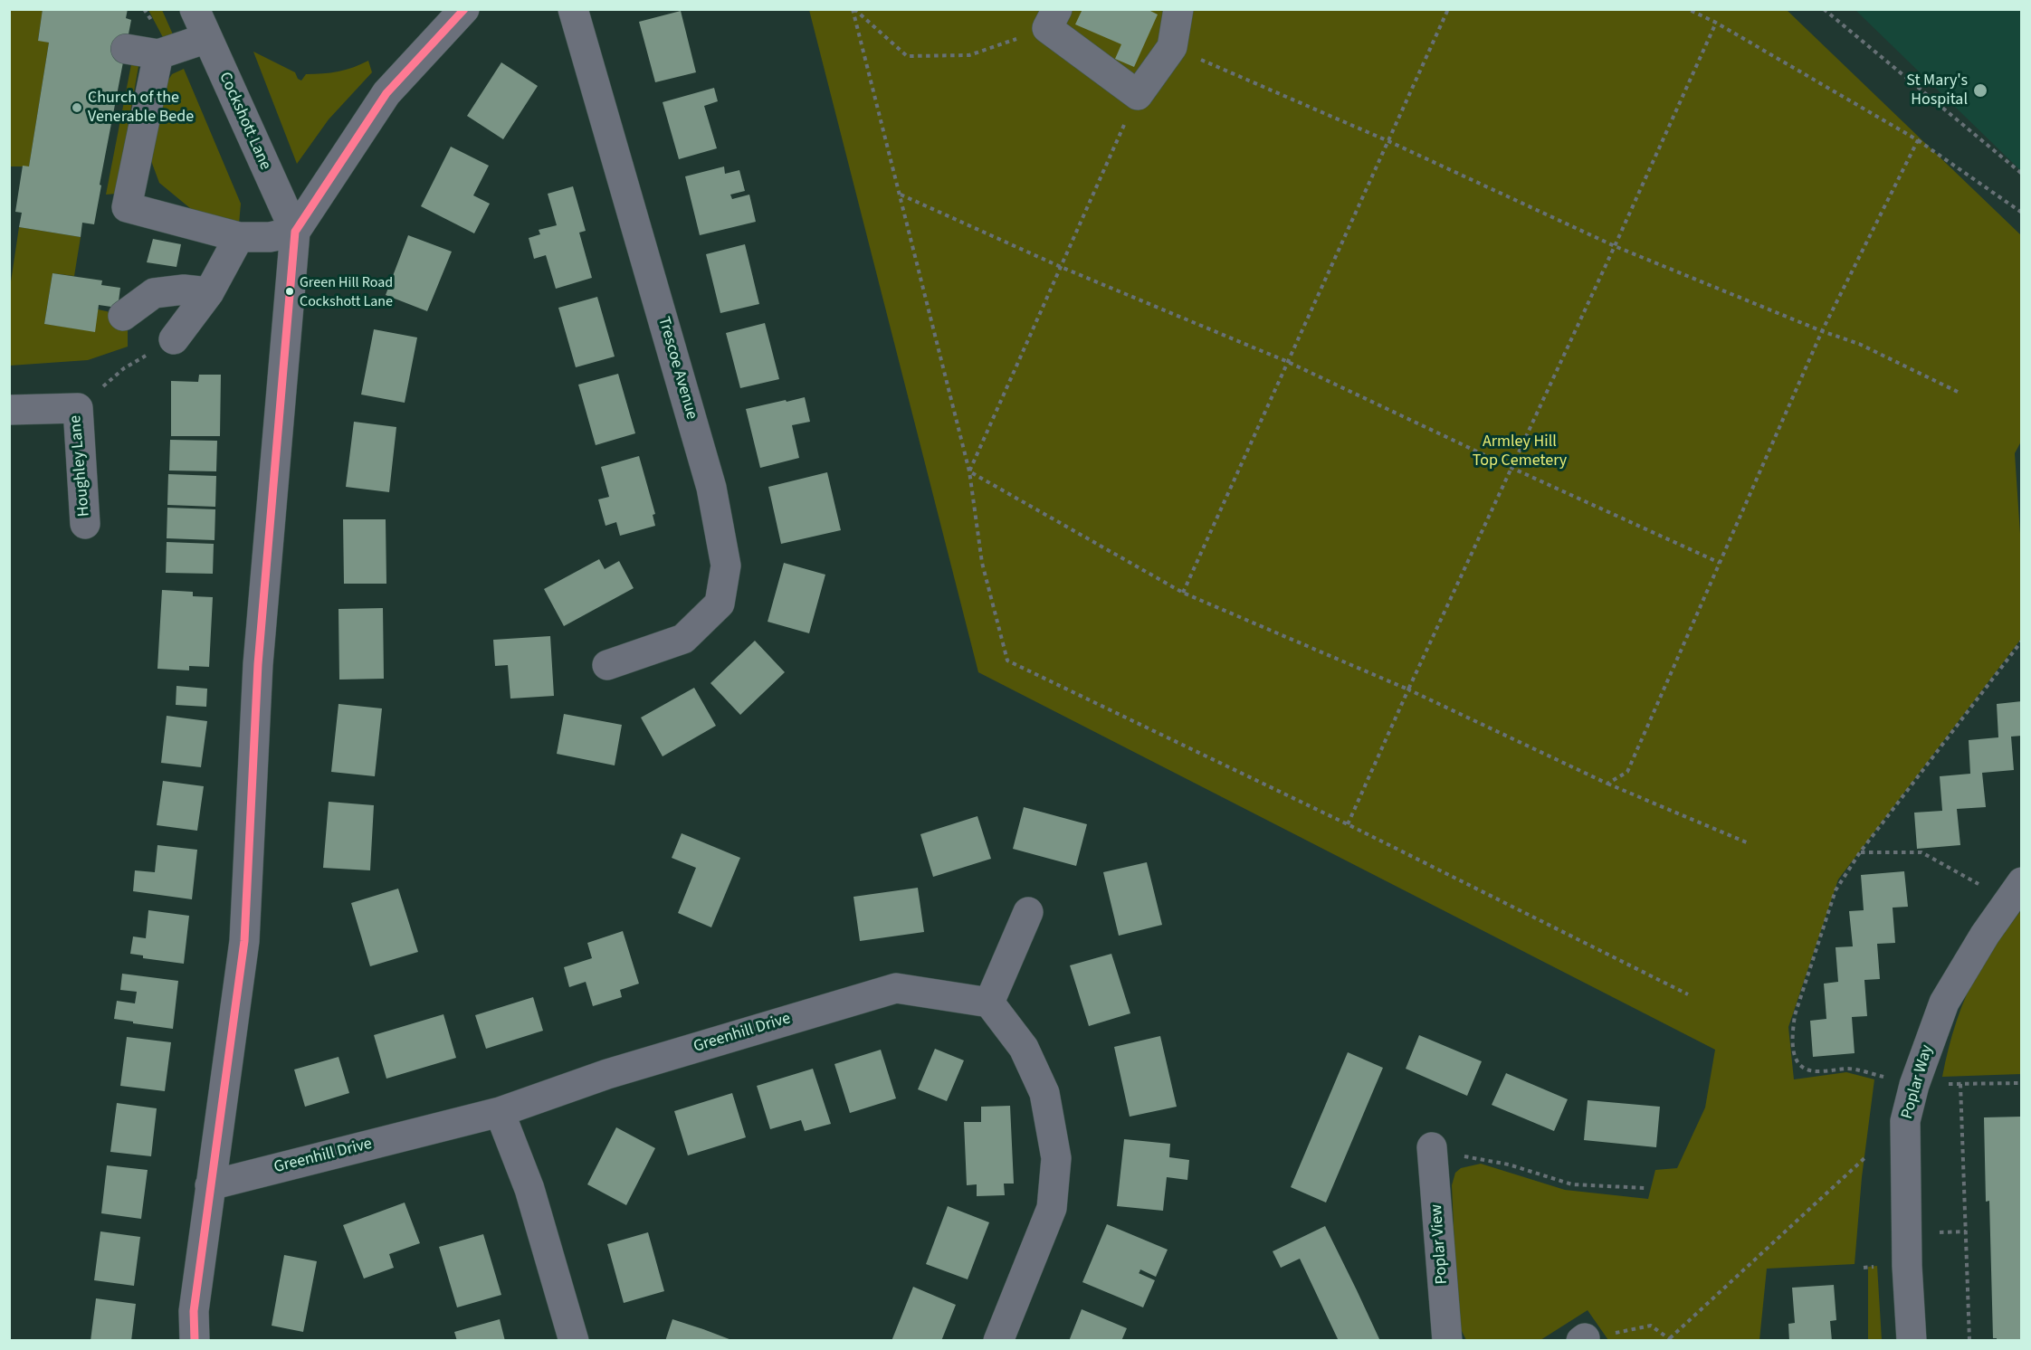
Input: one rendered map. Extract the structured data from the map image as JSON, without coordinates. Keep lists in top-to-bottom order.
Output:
{
  "streets": {
    "street": [
      "Cockshott Lane",
      "Trescoe Avenue",
      "Houghley Lane",
      "Greenhill Drive",
      "Poplar Way",
      "Poplar View"
    ]
  },
  "parks": ["Armley Hill Top Cemetery"],
  "places": ["St Mary's Hospital", "Church of the Venerable Bede", "Green Hill Road Cockshott Lane"]
}
